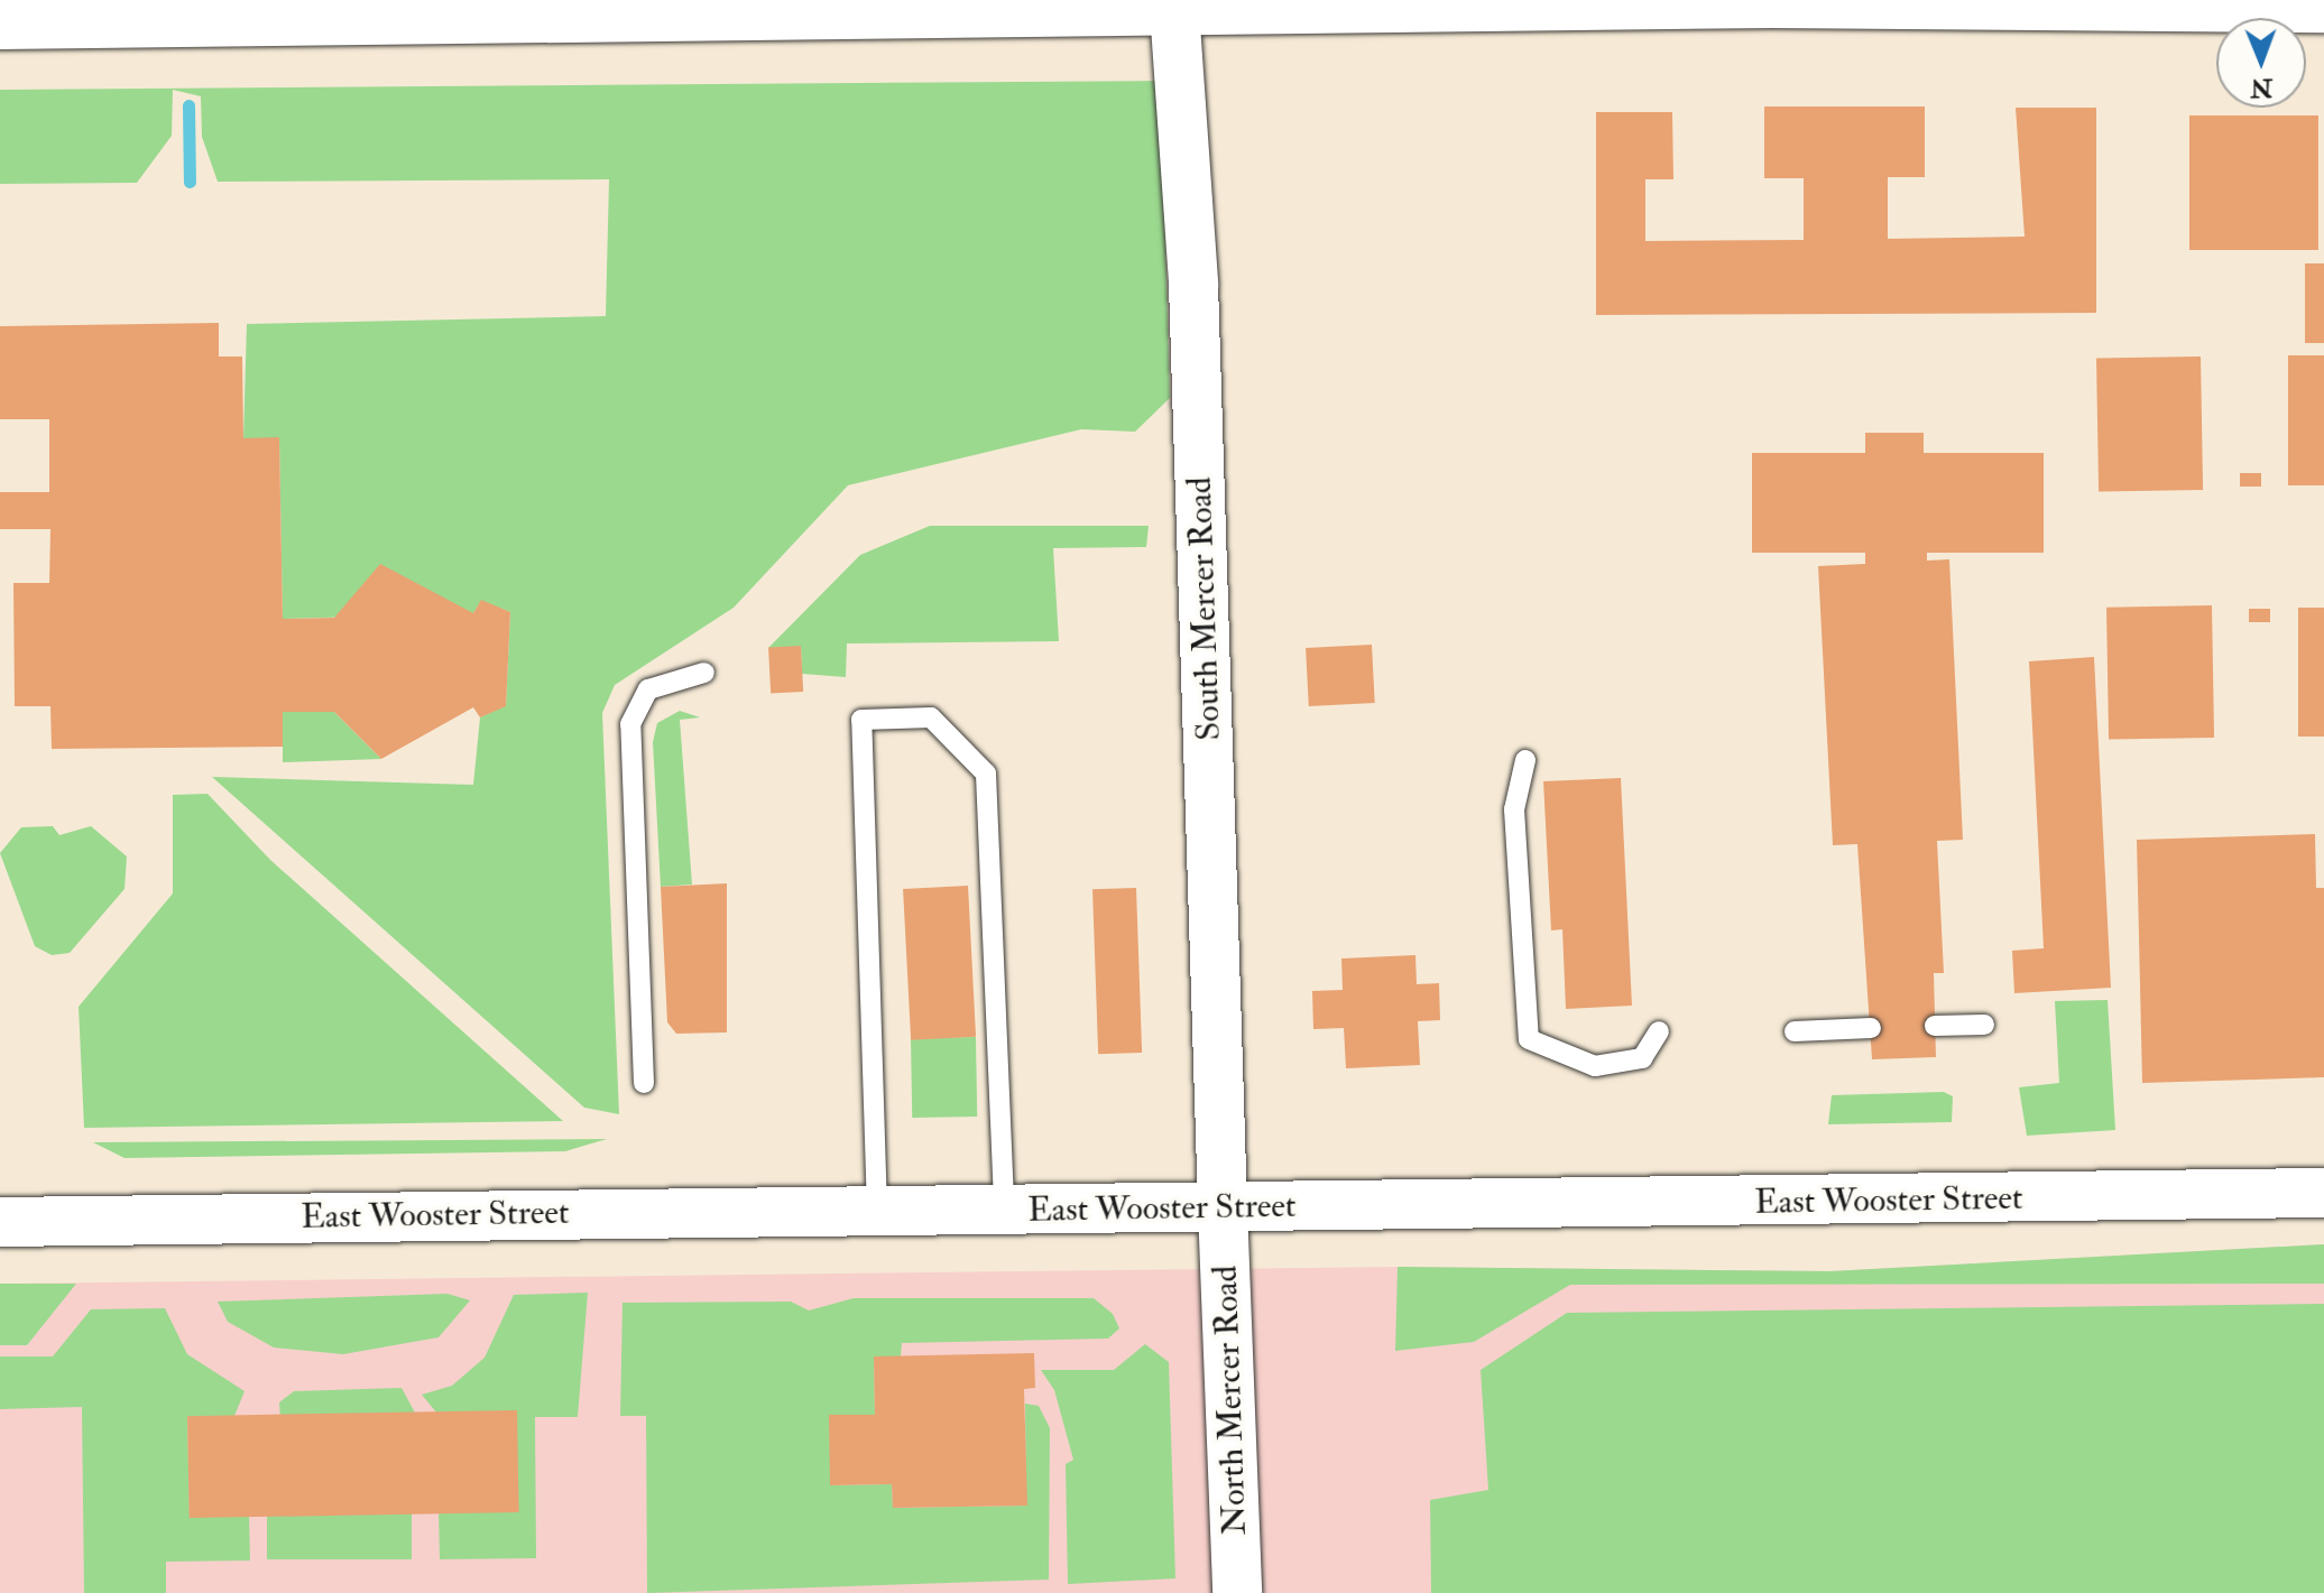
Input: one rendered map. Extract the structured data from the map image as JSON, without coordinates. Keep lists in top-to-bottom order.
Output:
{
  "streets": {
    "street": ["South Mercer Road", "East Wooster Street", "North Mercer Road"]
  },
  "crossings": [
    ["South Mercer Road", "East Wooster Street"],
    ["South Mercer Road", "North Mercer Road"],
    ["East Wooster Street", "North Mercer Road"]
  ],
  "north": "bottom"
}
